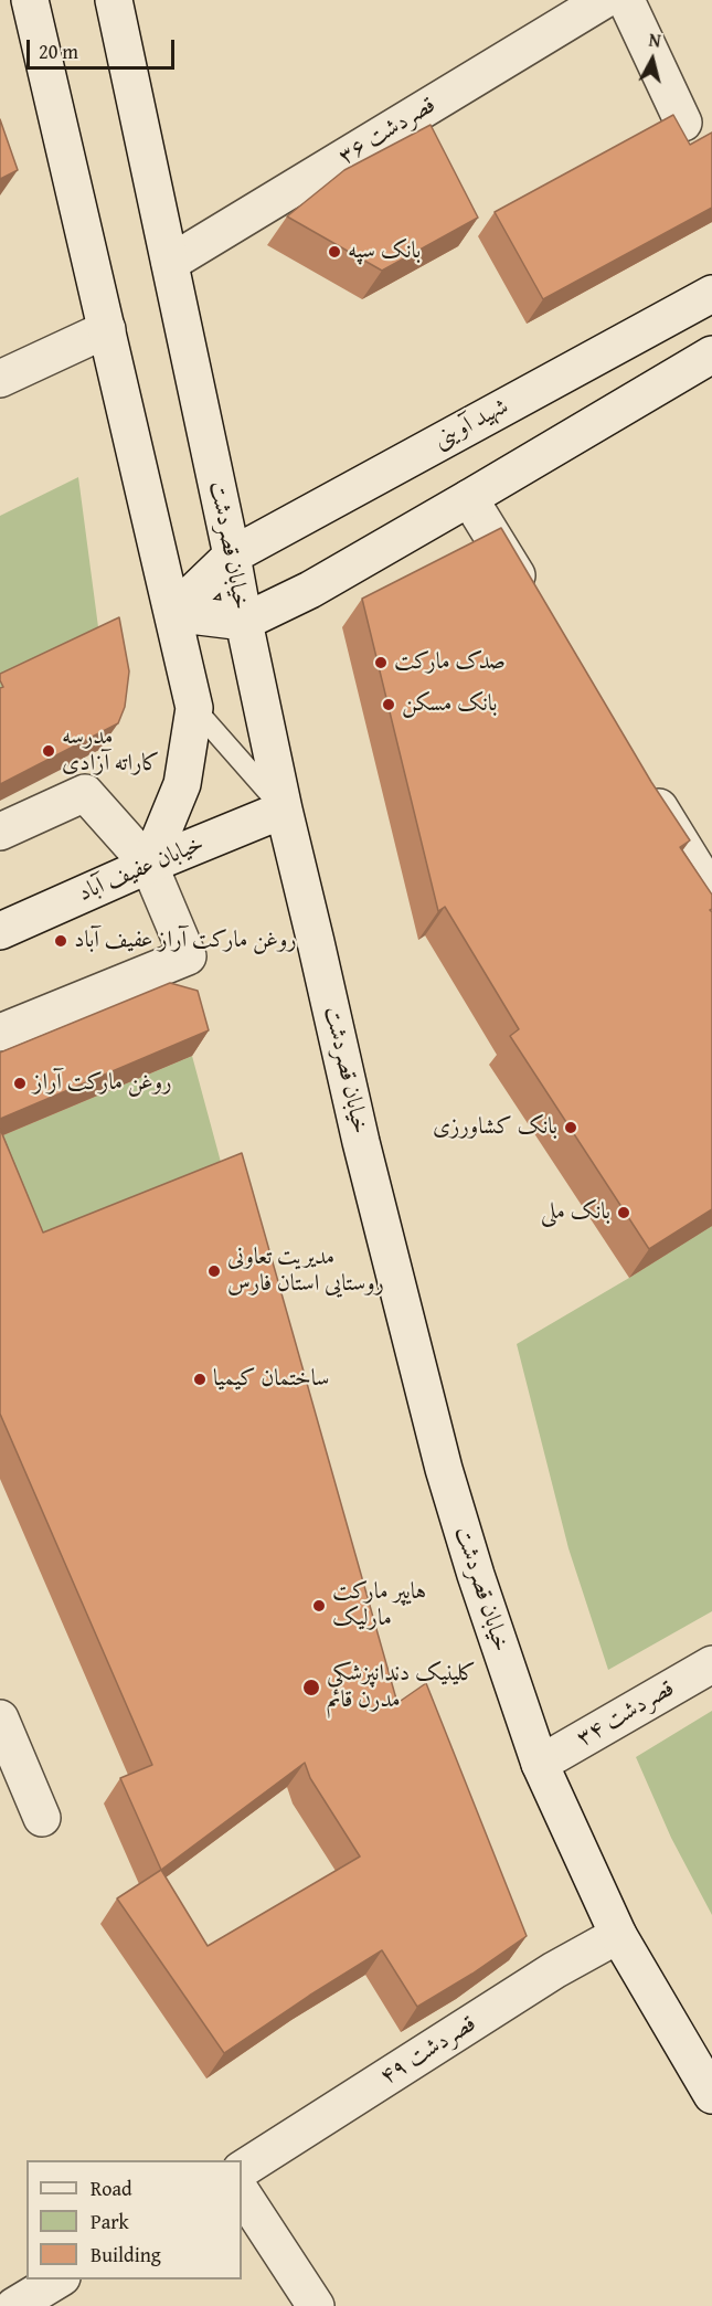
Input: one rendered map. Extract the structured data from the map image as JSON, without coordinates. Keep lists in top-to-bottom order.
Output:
{
  "streets": {
    "street": [
      "۳۶ قصردشت",
      "شهید آوینی",
      "خیابان قصردشت",
      "خیابان عفیف آباد",
      "قصردشت ۳۴",
      "قصردشت ۴۹"
    ]
  },
  "crossings": [
    ["۳۶ قصردشت", "خیابان قصردشت"],
    ["شهید آوینی", "خیابان قصردشت"],
    ["خیابان قصردشت", "خیابان عفیف آباد"],
    ["خیابان قصردشت", "قصردشت ۳۴"],
    ["خیابان قصردشت", "قصردشت ۴۹"]
  ],
  "places": [
    "بانک سپه",
    "صدک مارکت",
    "بانک مسکن",
    "مدرسه کاراته آزادی",
    "روغن مارکت آراز عفیف آباد",
    "روغن مارکت آراز",
    "بانک کشاورزی",
    "بانک ملی",
    "مدیریت تعاونی روستایی استان فارس",
    "ساختمان کیمیا",
    "هایپر مارکت مارلیک",
    "کلینیک دندانپزشکی مدرن قائم"
  ],
  "legend": ["Road", "Park", "Building"],
  "scale_bar": "20 m",
  "north": "top"
}
